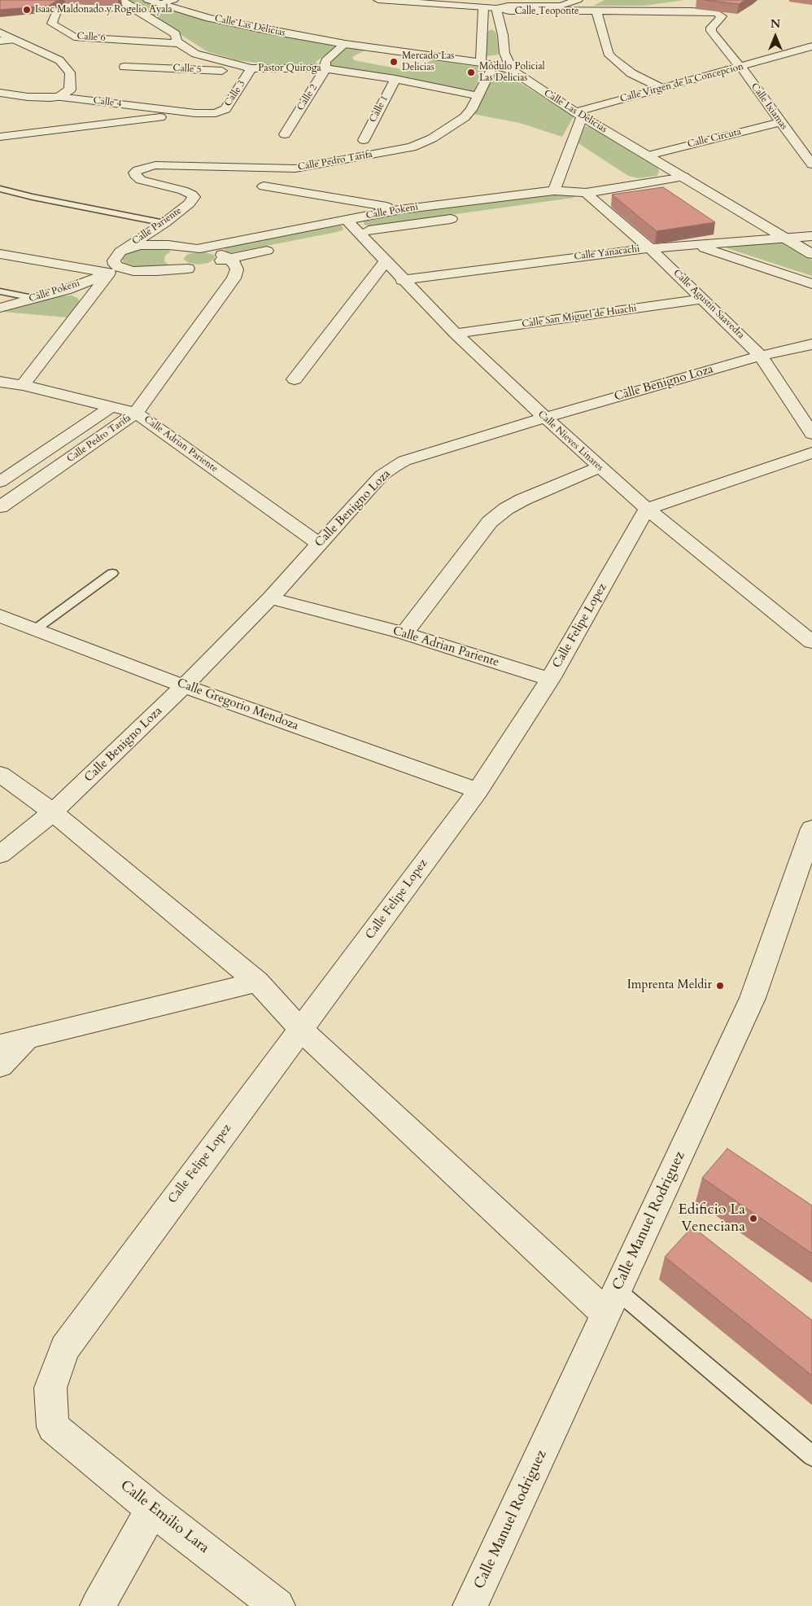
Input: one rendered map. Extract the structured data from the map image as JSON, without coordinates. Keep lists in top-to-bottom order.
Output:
{
  "streets": {
    "street": [
      "Calle Teoponte",
      "Calle Las Delicias",
      "Calle 6",
      "Pastor Quiroga",
      "Calle 5",
      "Calle Virgen de la Concepcion",
      "Calle 3",
      "Calle 2",
      "Calle 4",
      "Calle Ixiamas",
      "Calle 1",
      "Calle Circuta",
      "Calle Pedro Tarifa",
      "Calle Pokeni",
      "Calle Pariente",
      "Calle Yanacachi",
      "Calle Agustin Saavedra",
      "Calle San Miguel de Huachi",
      "Calle Benigno Loza",
      "Calle Nieves Linares",
      "Calle Adrian Pariente",
      "Calle Felipe Lopez",
      "Calle Gregorio Mendoza",
      "Calle Manuel Rodriguez",
      "Calle Emilio Lara"
    ]
  },
  "crossings": [
    ["Calle Teoponte", "Calle Ixiamas"],
    ["Calle Teoponte", "Calle Pedro Tarifa"],
    ["Calle Las Delicias", "Calle Virgen de la Concepcion"],
    ["Calle Las Delicias", "Calle 2"],
    ["Calle Las Delicias", "Calle Circuta"],
    ["Calle Las Delicias", "Calle Pedro Tarifa"],
    ["Calle Las Delicias", "Calle Pokeni"],
    ["Calle Las Delicias", "Calle Yanacachi"],
    ["Calle 6", "Pastor Quiroga"],
    ["Pastor Quiroga", "Calle 5"],
    ["Pastor Quiroga", "Calle 3"],
    ["Pastor Quiroga", "Calle 2"],
    ["Pastor Quiroga", "Calle 1"],
    ["Pastor Quiroga", "Calle Pedro Tarifa"],
    ["Calle 5", "Calle 3"],
    ["Calle Virgen de la Concepcion", "Calle Ixiamas"],
    ["Calle 3", "Calle 4"],
    ["Calle Ixiamas", "Calle Circuta"],
    ["Calle Pedro Tarifa", "Calle Pariente"],
    ["Calle Pedro Tarifa", "Calle Adrian Pariente"],
    ["Calle Pokeni", "Calle Agustin Saavedra"],
    ["Calle Pokeni", "Calle Nieves Linares"],
    ["Calle Yanacachi", "Calle Agustin Saavedra"],
    ["Calle Yanacachi", "Calle Nieves Linares"],
    ["Calle Agustin Saavedra", "Calle San Miguel de Huachi"],
    ["Calle Agustin Saavedra", "Calle Benigno Loza"],
    ["Calle San Miguel de Huachi", "Calle Nieves Linares"],
    ["Calle Benigno Loza", "Calle Nieves Linares"],
    ["Calle Benigno Loza", "Calle Adrian Pariente"],
    ["Calle Benigno Loza", "Calle Gregorio Mendoza"],
    ["Calle Nieves Linares", "Calle Felipe Lopez"],
    ["Calle Adrian Pariente", "Calle Felipe Lopez"],
    ["Calle Felipe Lopez", "Calle Gregorio Mendoza"],
    ["Calle Felipe Lopez", "Calle Emilio Lara"]
  ],
  "places": [
    "Isaac Maldonado y Rogelio Ayala",
    "Mercado Las Delicias",
    "Módulo Policial Las Delicias",
    "Imprenta Meldir",
    "Edificio La Veneciana"
  ],
  "north": "top"
}
